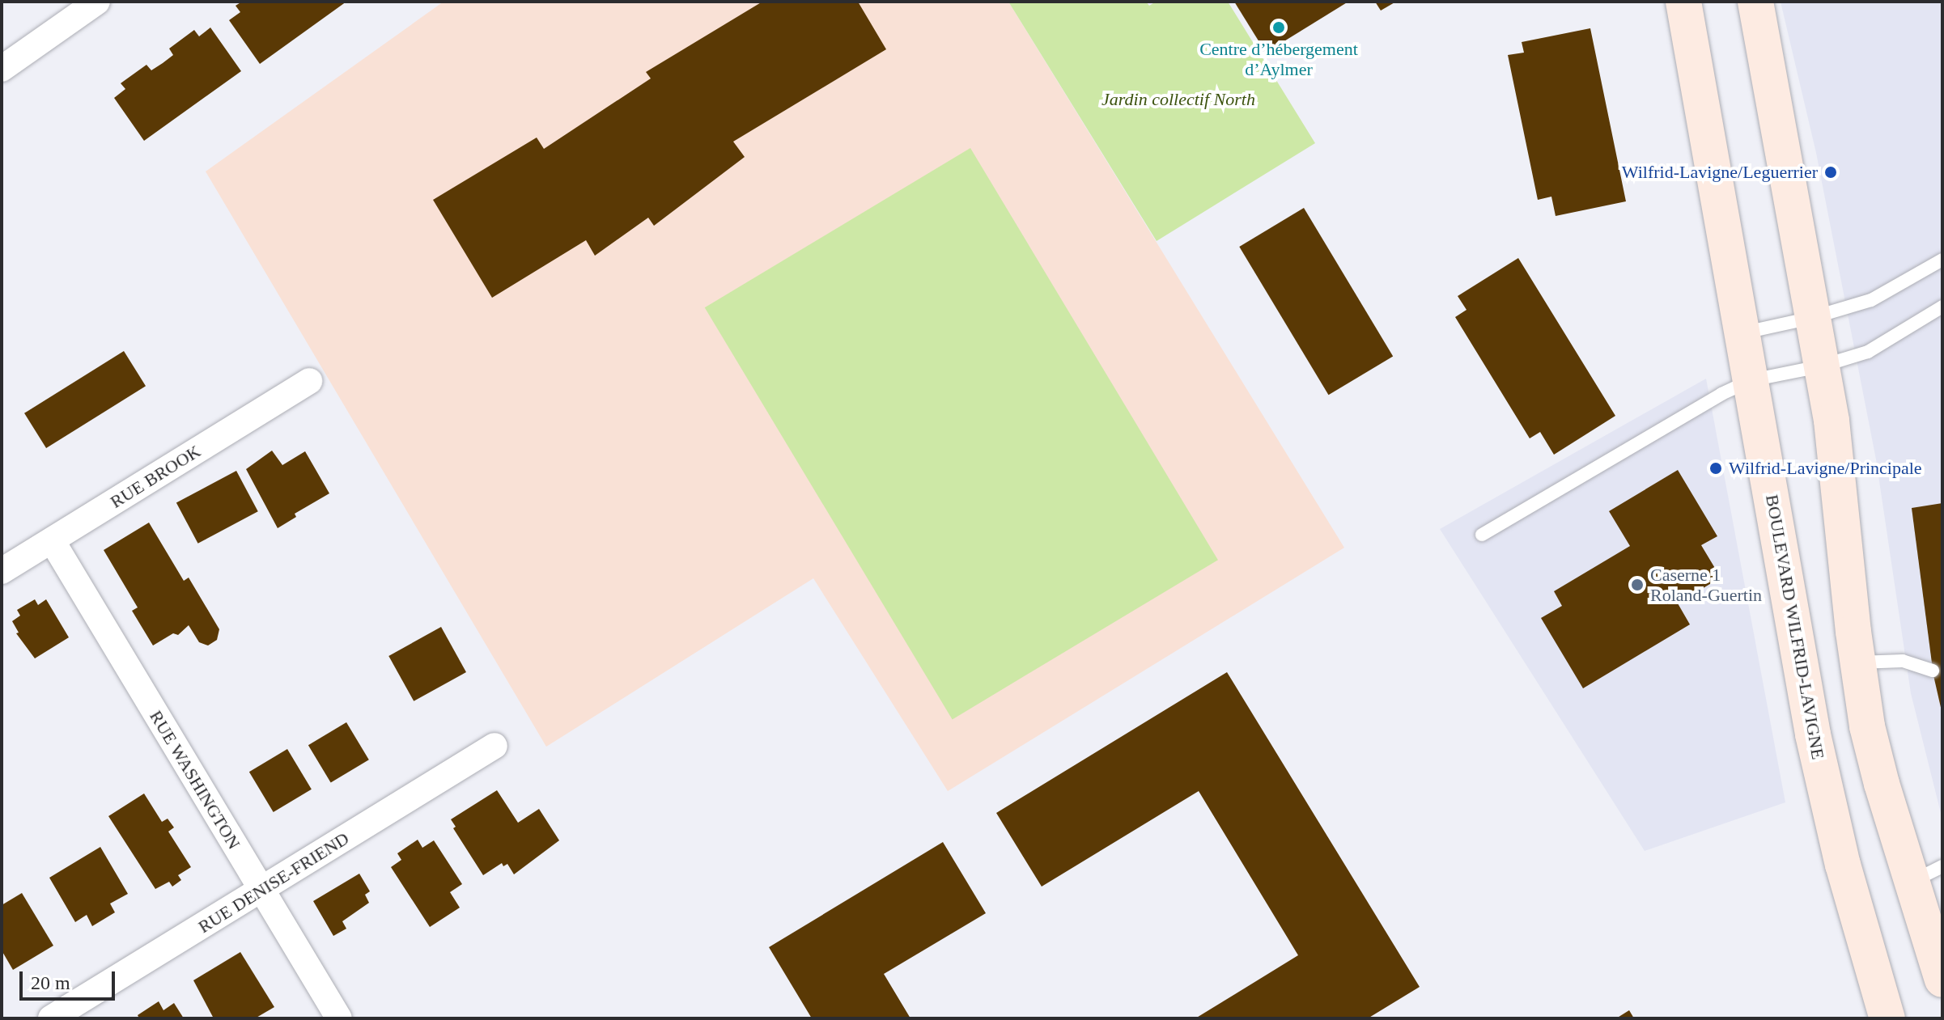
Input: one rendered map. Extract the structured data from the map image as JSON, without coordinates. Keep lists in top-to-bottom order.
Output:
{
  "streets": {
    "main road": ["BOULEVARD WILFRID-LAVIGNE"],
    "street": ["RUE BROOK", "RUE WASHINGTON", "RUE DENISE-FRIEND"]
  },
  "crossings": [
    ["RUE BROOK", "RUE WASHINGTON"],
    ["RUE WASHINGTON", "RUE DENISE-FRIEND"]
  ],
  "parks": ["Jardin collectif North"],
  "places": [
    "Centre d’hébergement d’Aylmer",
    "Wilfrid-Lavigne/Leguerrier",
    "Wilfrid-Lavigne/Principale",
    "Caserne 1 Roland-Guertin"
  ],
  "scale_bar": "20 m"
}
